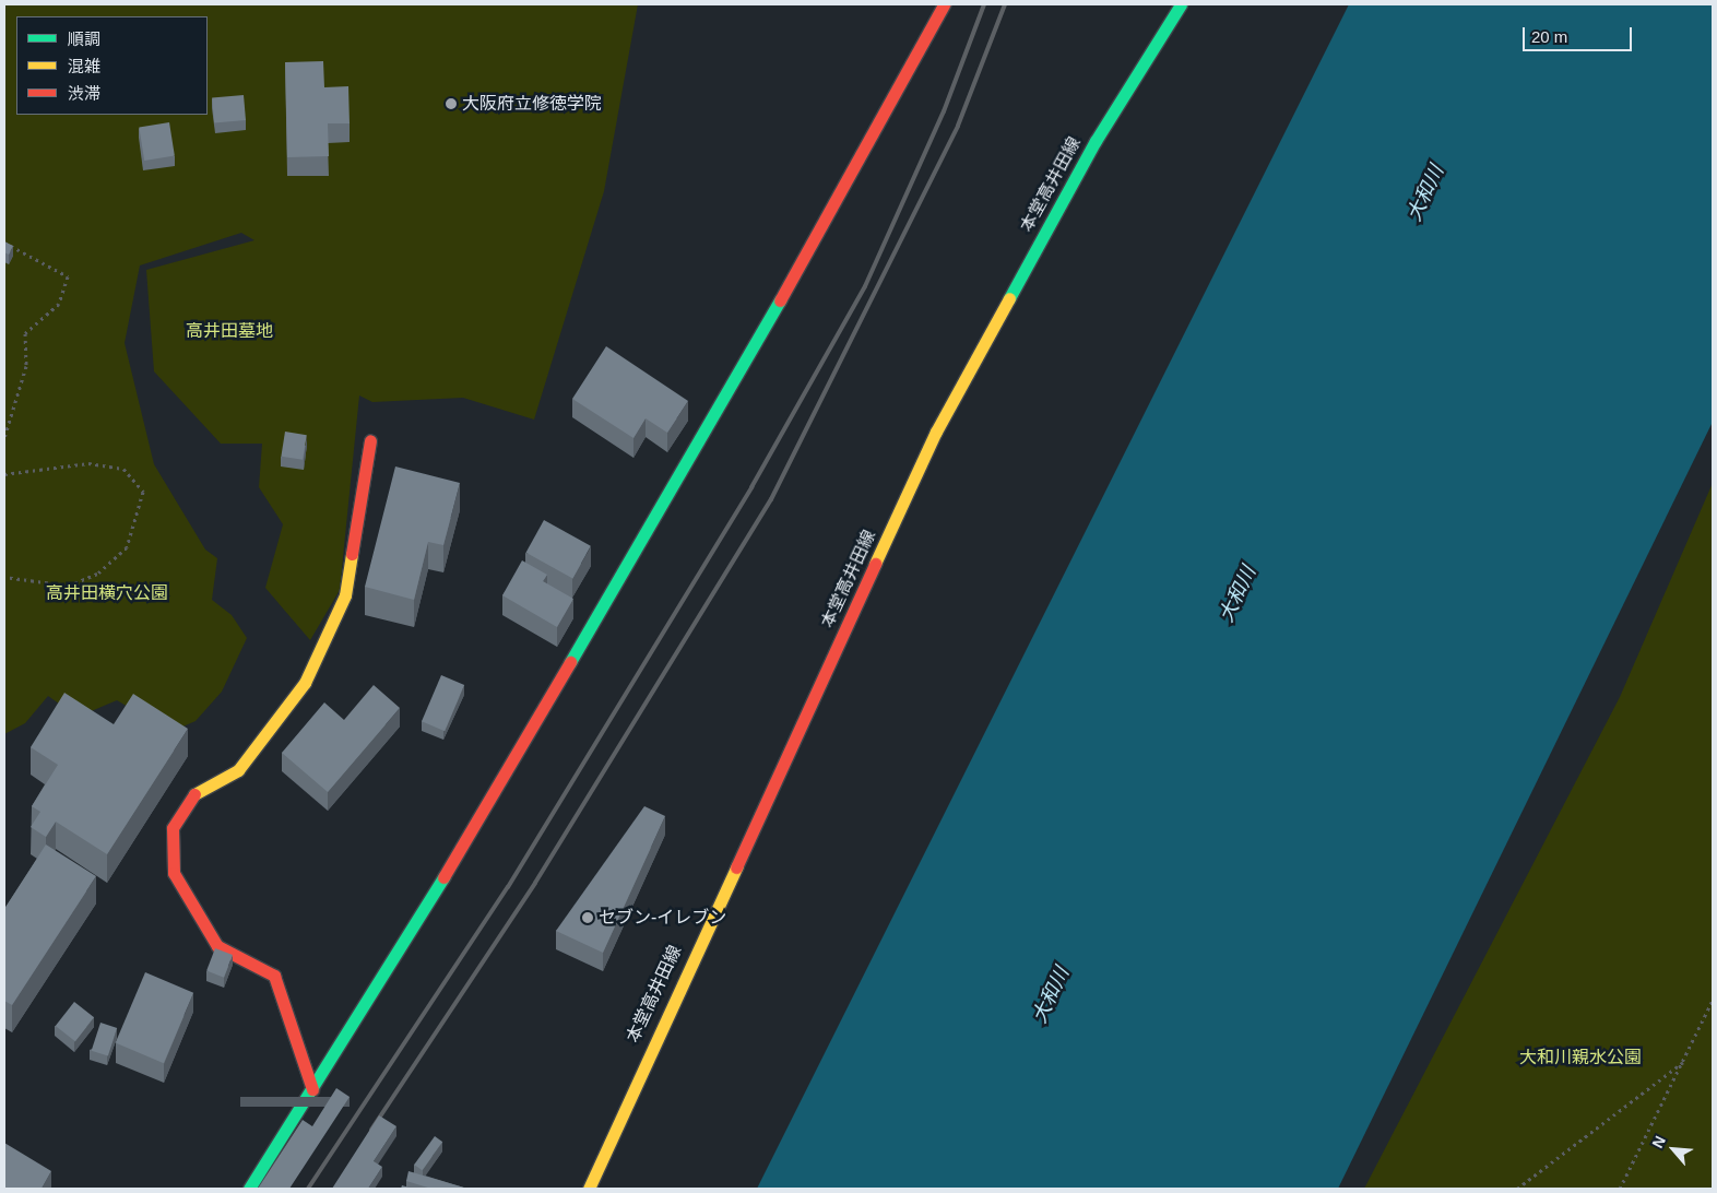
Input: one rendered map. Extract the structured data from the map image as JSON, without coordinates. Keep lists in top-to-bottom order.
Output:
{
  "streets": {
    "street": ["本堂高井田線"]
  },
  "water": ["大和川"],
  "parks": ["高井田墓地", "高井田横穴公園", "大和川親水公園"],
  "places": ["大阪府立修徳学院", "セブン-イレブン"],
  "legend": ["順調", "混雑", "渋滞"],
  "scale_bar": "20 m",
  "north": "top left"
}
